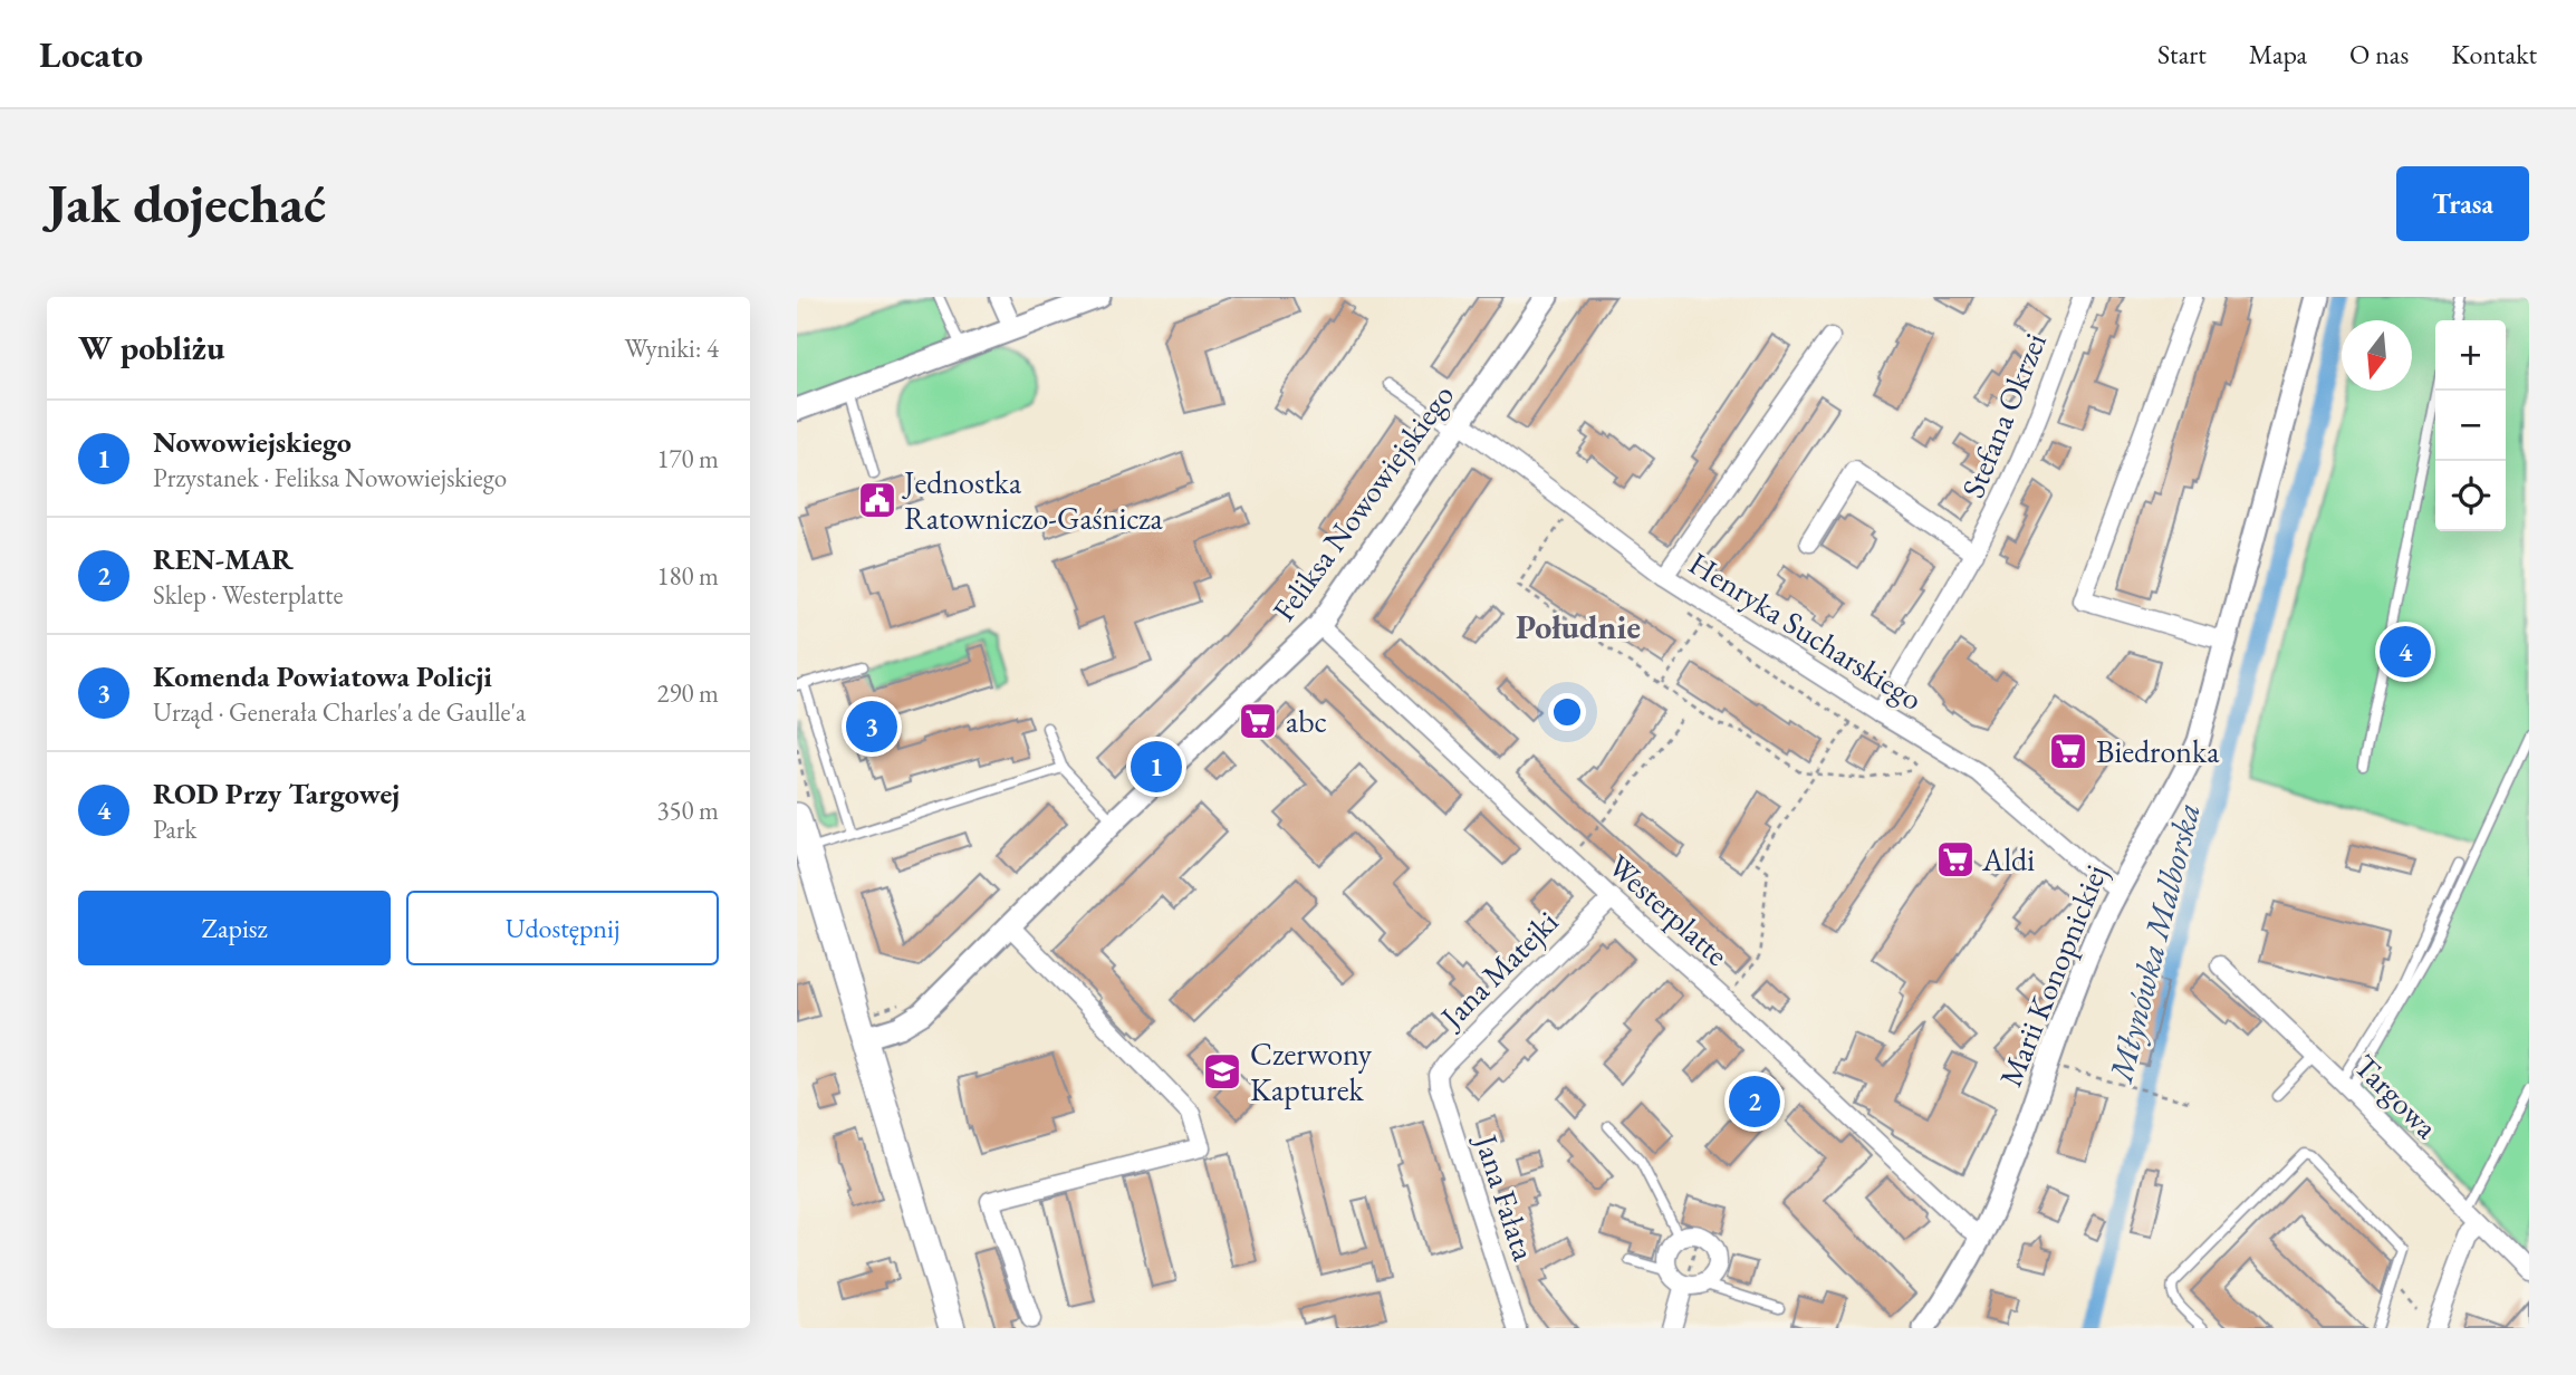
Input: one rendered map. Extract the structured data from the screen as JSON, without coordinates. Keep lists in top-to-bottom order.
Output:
{
  "streets": {
    "street": [
      "Stefana Okrzei",
      "Feliksa Nowowiejskiego",
      "Henryka Sucharskiego",
      "Westerplatte",
      "Jana Matejki",
      "Marii Konopnickiej",
      "Targowa",
      "Jana Fałata"
    ]
  },
  "crossings": [
    ["Stefana Okrzei", "Henryka Sucharskiego"],
    ["Feliksa Nowowiejskiego", "Henryka Sucharskiego"],
    ["Feliksa Nowowiejskiego", "Westerplatte"],
    ["Henryka Sucharskiego", "Marii Konopnickiej"],
    ["Westerplatte", "Jana Matejki"],
    ["Westerplatte", "Marii Konopnickiej"],
    ["Jana Matejki", "Jana Fałata"]
  ],
  "districts": ["Południe"],
  "water": ["Młynówka Malborska"],
  "places": {
    "public building": ["Jednostka Ratowniczo-Gaśnicza"],
    "supermarket": ["abc", "Biedronka", "Aldi"],
    "school or university": ["Czerwony Kapturek"]
  },
  "north": "bottom",
  "page": {
    "header": "Locato",
    "nav": [
      "Start",
      "Mapa",
      "O nas",
      "Kontakt"
    ],
    "buttons": [
      "Trasa",
      ["Zapisz", "Udostępnij"]
    ],
    "title": "Jak dojechać",
    "heading": ["W pobliżu", "Wyniki: 4"],
    "map_buttons": ["+", "−"],
    "list": [
      {
        "mark": "1",
        "name": "Nowowiejskiego",
        "note": "Przystanek · Feliksa Nowowiejskiego",
        "value": "170 m"
      },
      {
        "mark": "2",
        "name": "REN-MAR",
        "note": "Sklep · Westerplatte",
        "value": "180 m"
      },
      {
        "mark": "3",
        "name": "Komenda Powiatowa Policji",
        "note": "Urząd · Generała Charles'a de Gaulle'a",
        "value": "290 m"
      },
      {
        "mark": "4",
        "name": "ROD Przy Targowej",
        "note": "Park",
        "value": "350 m"
      }
    ],
    "pins": [
      "4",
      "3",
      "1",
      "2"
    ]
  }
}
